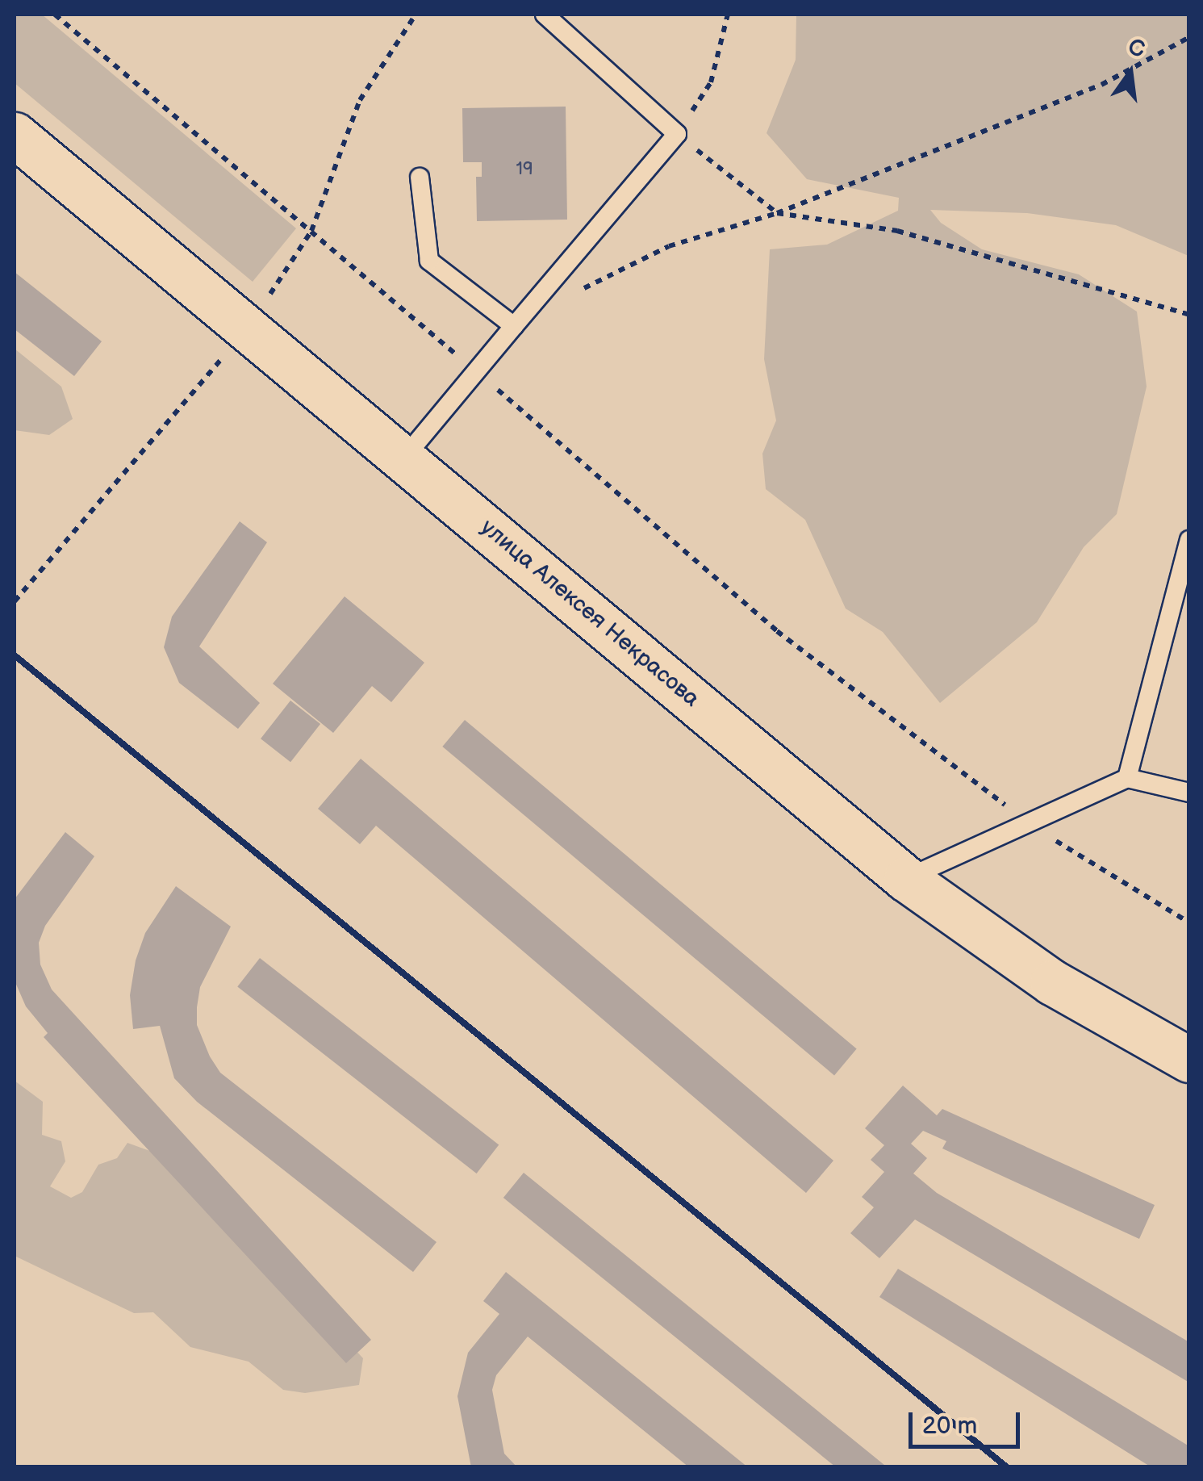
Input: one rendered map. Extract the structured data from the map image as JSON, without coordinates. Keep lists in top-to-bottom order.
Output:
{
  "streets": {
    "street": ["улица Алексея Некрасова"]
  },
  "house_numbers": ["19"],
  "scale_bar": "20 m",
  "north": "top"
}
